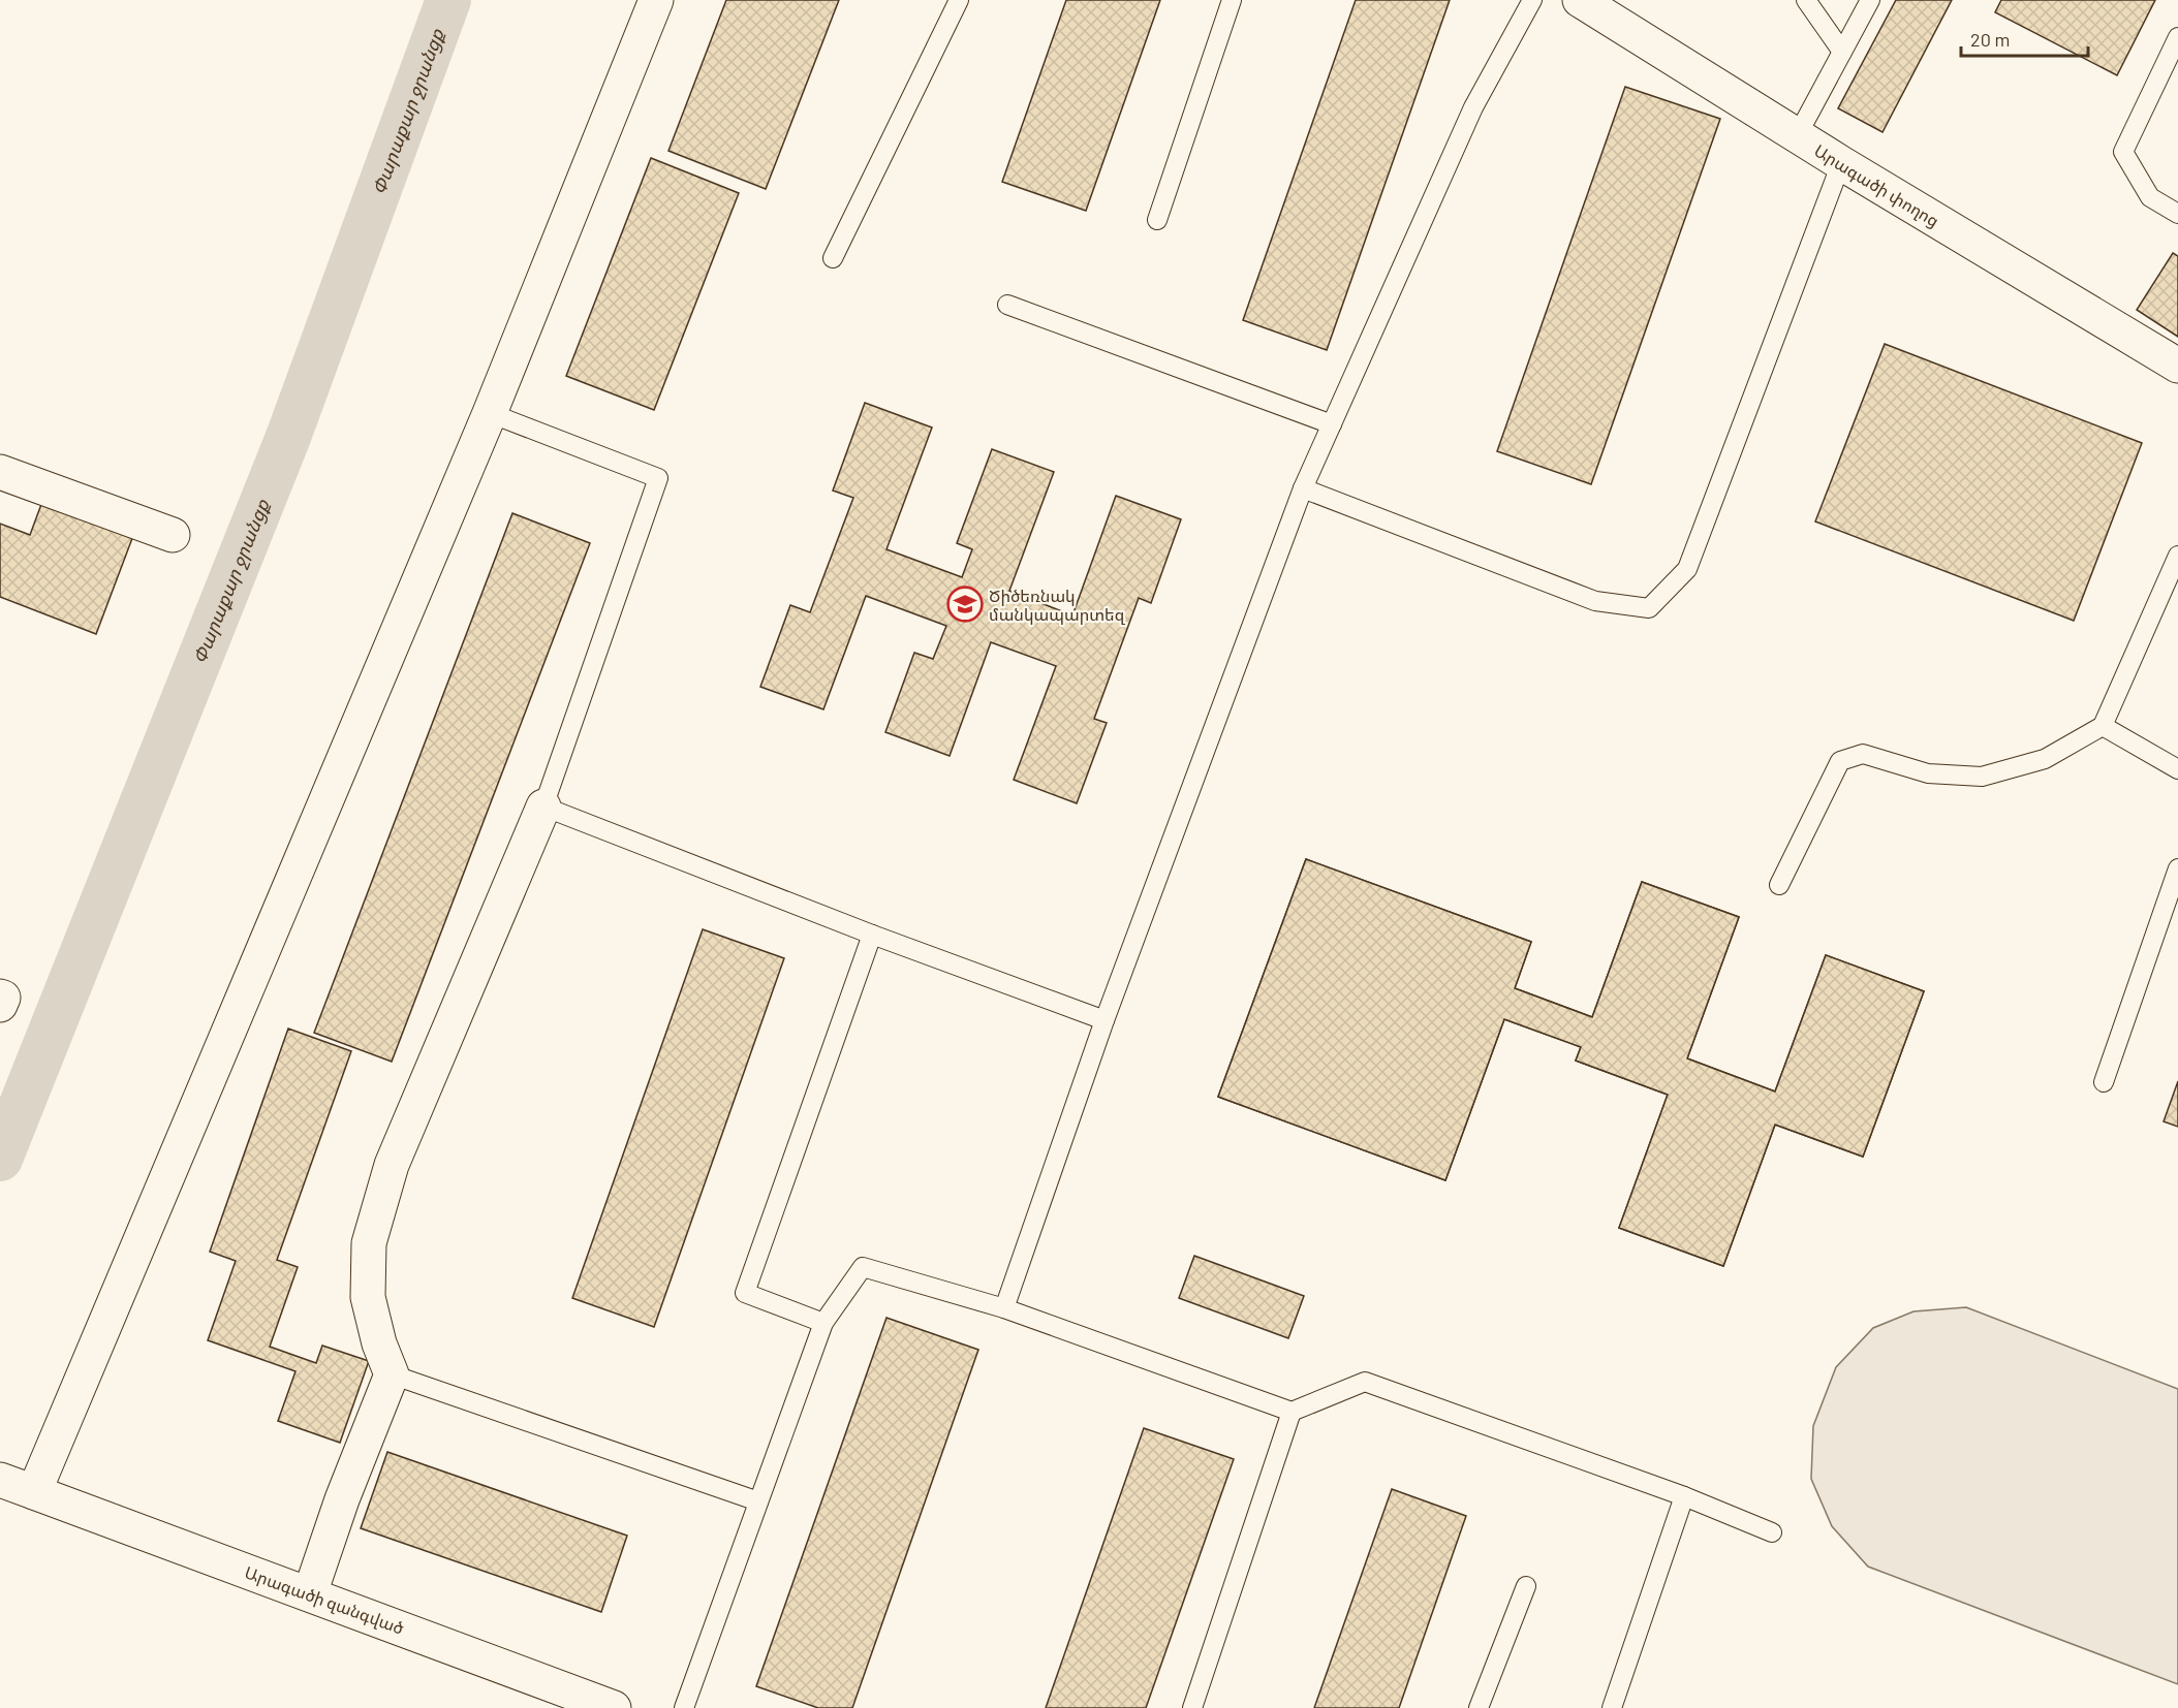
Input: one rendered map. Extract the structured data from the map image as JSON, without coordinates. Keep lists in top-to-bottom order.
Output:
{
  "streets": {
    "street": ["Արագածի փողոց", "Արագածի զանգված"]
  },
  "water": ["Փարաքար ջրանցք"],
  "places": {
    "school or university": ["Ծիծեռնակ մանկապարտեզ"]
  },
  "scale_bar": "20 m"
}
